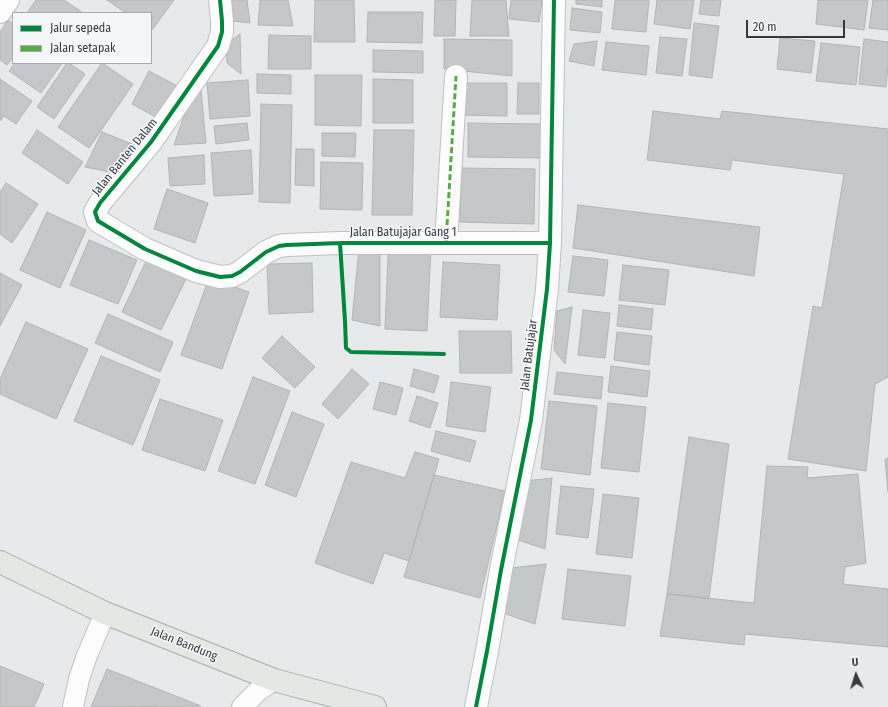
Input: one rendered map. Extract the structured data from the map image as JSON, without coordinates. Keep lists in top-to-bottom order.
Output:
{
  "streets": {
    "main road": ["Jalan Bandung"],
    "street": ["Jalan Banten Dalam", "Jalan Batujajar Gang 1", "Jalan Batujajar"]
  },
  "crossings": [
    ["Jalan Banten Dalam", "Jalan Batujajar Gang 1"],
    ["Jalan Batujajar Gang 1", "Jalan Batujajar"]
  ],
  "legend": ["Jalur sepeda", "Jalan setapak"],
  "scale_bar": "20 m",
  "north": "top"
}
